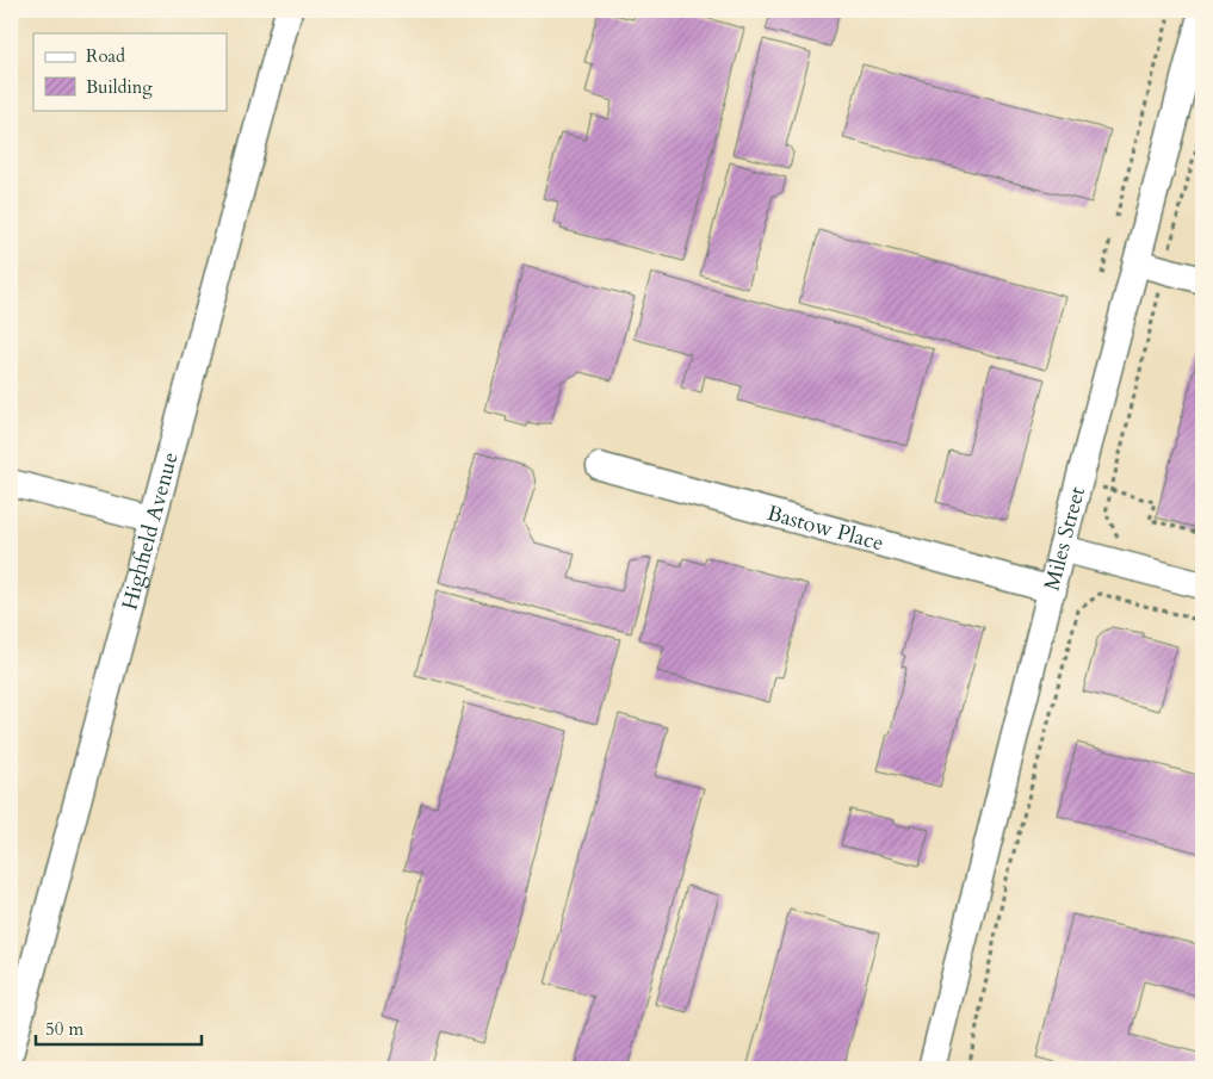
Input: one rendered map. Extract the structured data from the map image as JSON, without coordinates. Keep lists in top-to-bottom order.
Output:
{
  "streets": {
    "street": ["Bastow Place", "Highfield Avenue", "Miles Street"]
  },
  "crossings": [
    ["Bastow Place", "Miles Street"]
  ],
  "legend": ["Road", "Building"],
  "scale_bar": "50 m"
}
